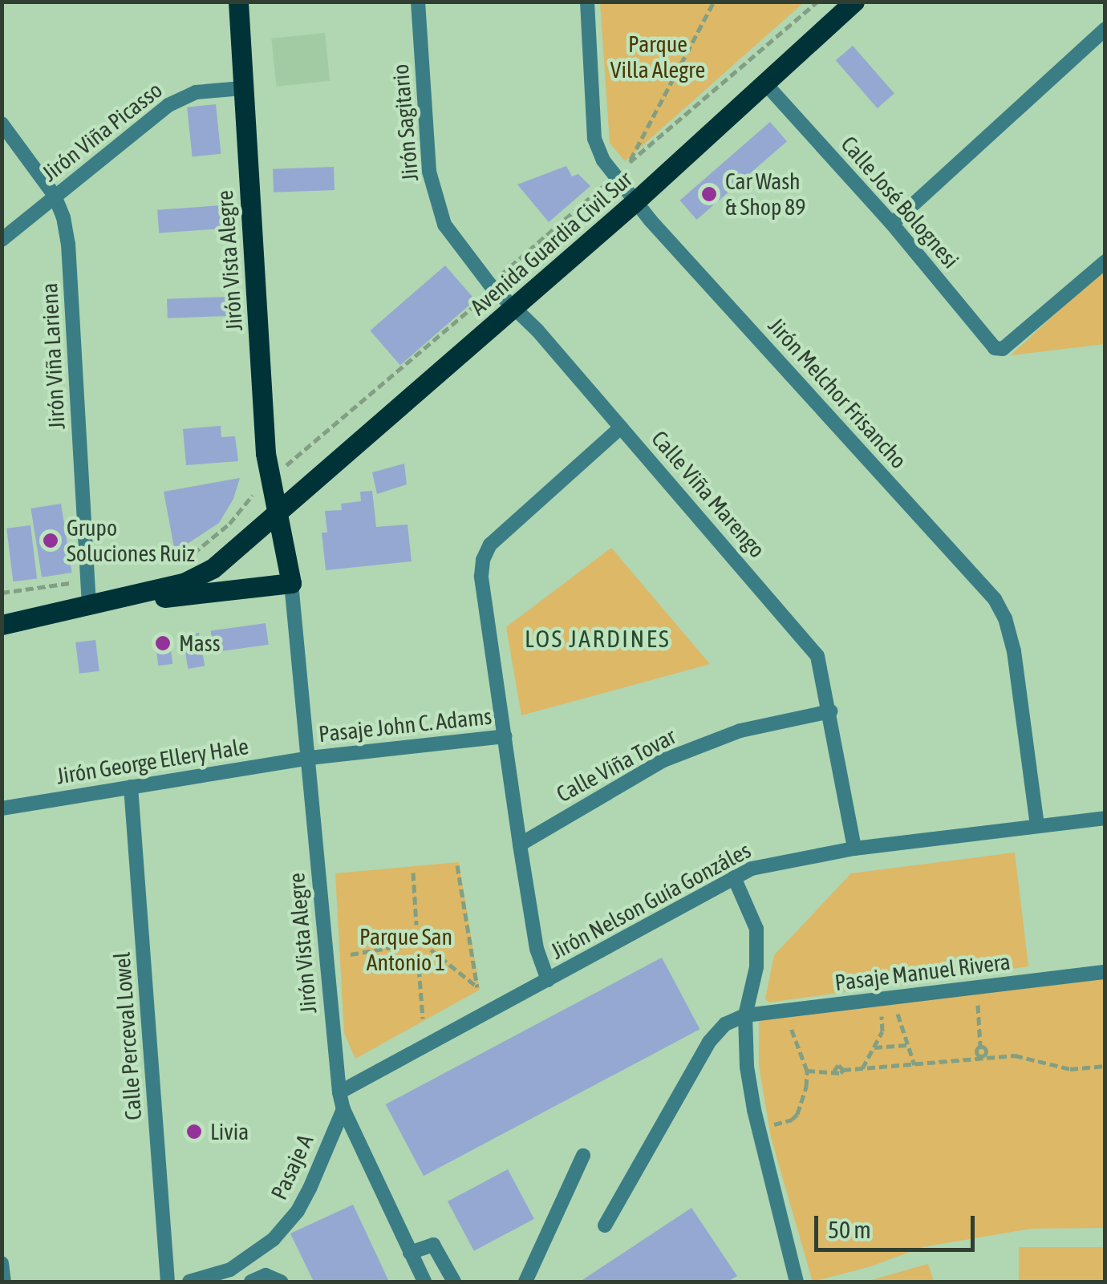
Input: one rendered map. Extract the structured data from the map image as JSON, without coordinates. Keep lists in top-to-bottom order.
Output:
{
  "streets": {
    "main road": ["Avenida Guardia Civil Sur", "Jirón Vista Alegre"],
    "street": [
      "Jirón Sagitario",
      "Jirón Viña Picasso",
      "Calle José Bolognesi",
      "Jirón Viña Lariena",
      "Jirón Melchor Frisancho",
      "Calle Viña Marengo",
      "Pasaje John C. Adams",
      "Jirón George Ellery Hale",
      "Calle Viña Tovar",
      "Jirón Nelson Guía Gonzáles",
      "Pasaje Manuel Rivera",
      "Calle Perceval Lowel",
      "Pasaje A"
    ]
  },
  "crossings": [
    ["Jirón Sagitario", "Avenida Guardia Civil Sur"],
    ["Jirón Sagitario", "Calle Viña Marengo"],
    ["Jirón Viña Picasso", "Jirón Vista Alegre"],
    ["Jirón Viña Picasso", "Jirón Viña Lariena"],
    ["Calle José Bolognesi", "Avenida Guardia Civil Sur"],
    ["Avenida Guardia Civil Sur", "Jirón Vista Alegre"],
    ["Avenida Guardia Civil Sur", "Jirón Viña Lariena"],
    ["Avenida Guardia Civil Sur", "Jirón Melchor Frisancho"],
    ["Jirón Vista Alegre", "Pasaje John C. Adams"],
    ["Jirón Vista Alegre", "Jirón George Ellery Hale"],
    ["Jirón Vista Alegre", "Jirón Nelson Guía Gonzáles"],
    ["Jirón Vista Alegre", "Pasaje A"],
    ["Jirón Melchor Frisancho", "Jirón Nelson Guía Gonzáles"],
    ["Calle Viña Marengo", "Pasaje John C. Adams"],
    ["Calle Viña Marengo", "Calle Viña Tovar"],
    ["Calle Viña Marengo", "Jirón Nelson Guía Gonzáles"],
    ["Pasaje John C. Adams", "Jirón George Ellery Hale"],
    ["Jirón George Ellery Hale", "Calle Perceval Lowel"]
  ],
  "districts": ["LOS JARDINES"],
  "parks": ["Parque Villa Alegre", "Parque San Antonio 1"],
  "places": [
    "Car Wash & Shop 89",
    "Grupo Soluciones Ruiz",
    "Mass",
    "Livia"
  ],
  "scale_bar": "50 m"
}
